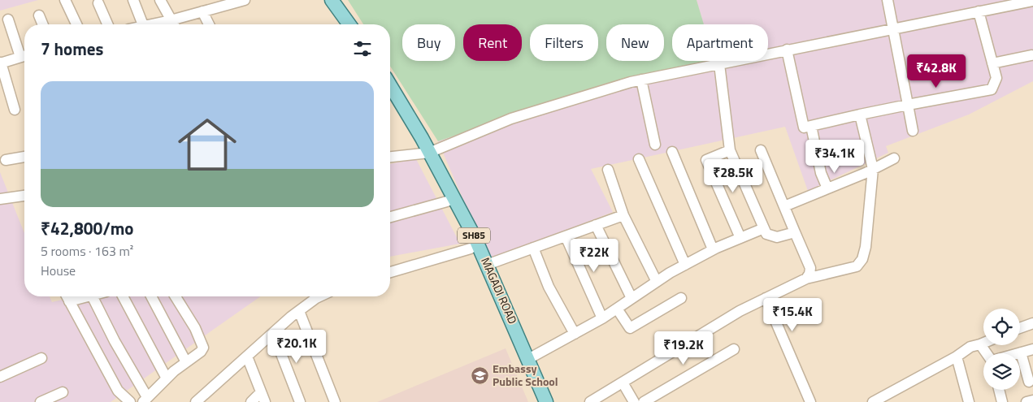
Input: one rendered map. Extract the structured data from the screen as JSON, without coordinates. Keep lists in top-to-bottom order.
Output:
{
  "streets": {
    "main road": ["SH85", "MAGADI ROAD"]
  },
  "places": {
    "school or university": ["Embassy Public School"]
  },
  "page": {
    "chip": [
      "Buy",
      "Rent",
      "Filters",
      "New",
      "Apartment"
    ],
    "heading": "7 homes",
    "price": [
      "₹42.8K",
      "₹34.1K",
      "₹28.5K",
      "₹22K",
      "₹15.4K",
      "₹20.1K",
      "₹19.2K"
    ],
    "list": [
      {
        "name": "₹42,800/mo",
        "note": "5 rooms · 163 m² · House"
      }
    ]
  }
}
